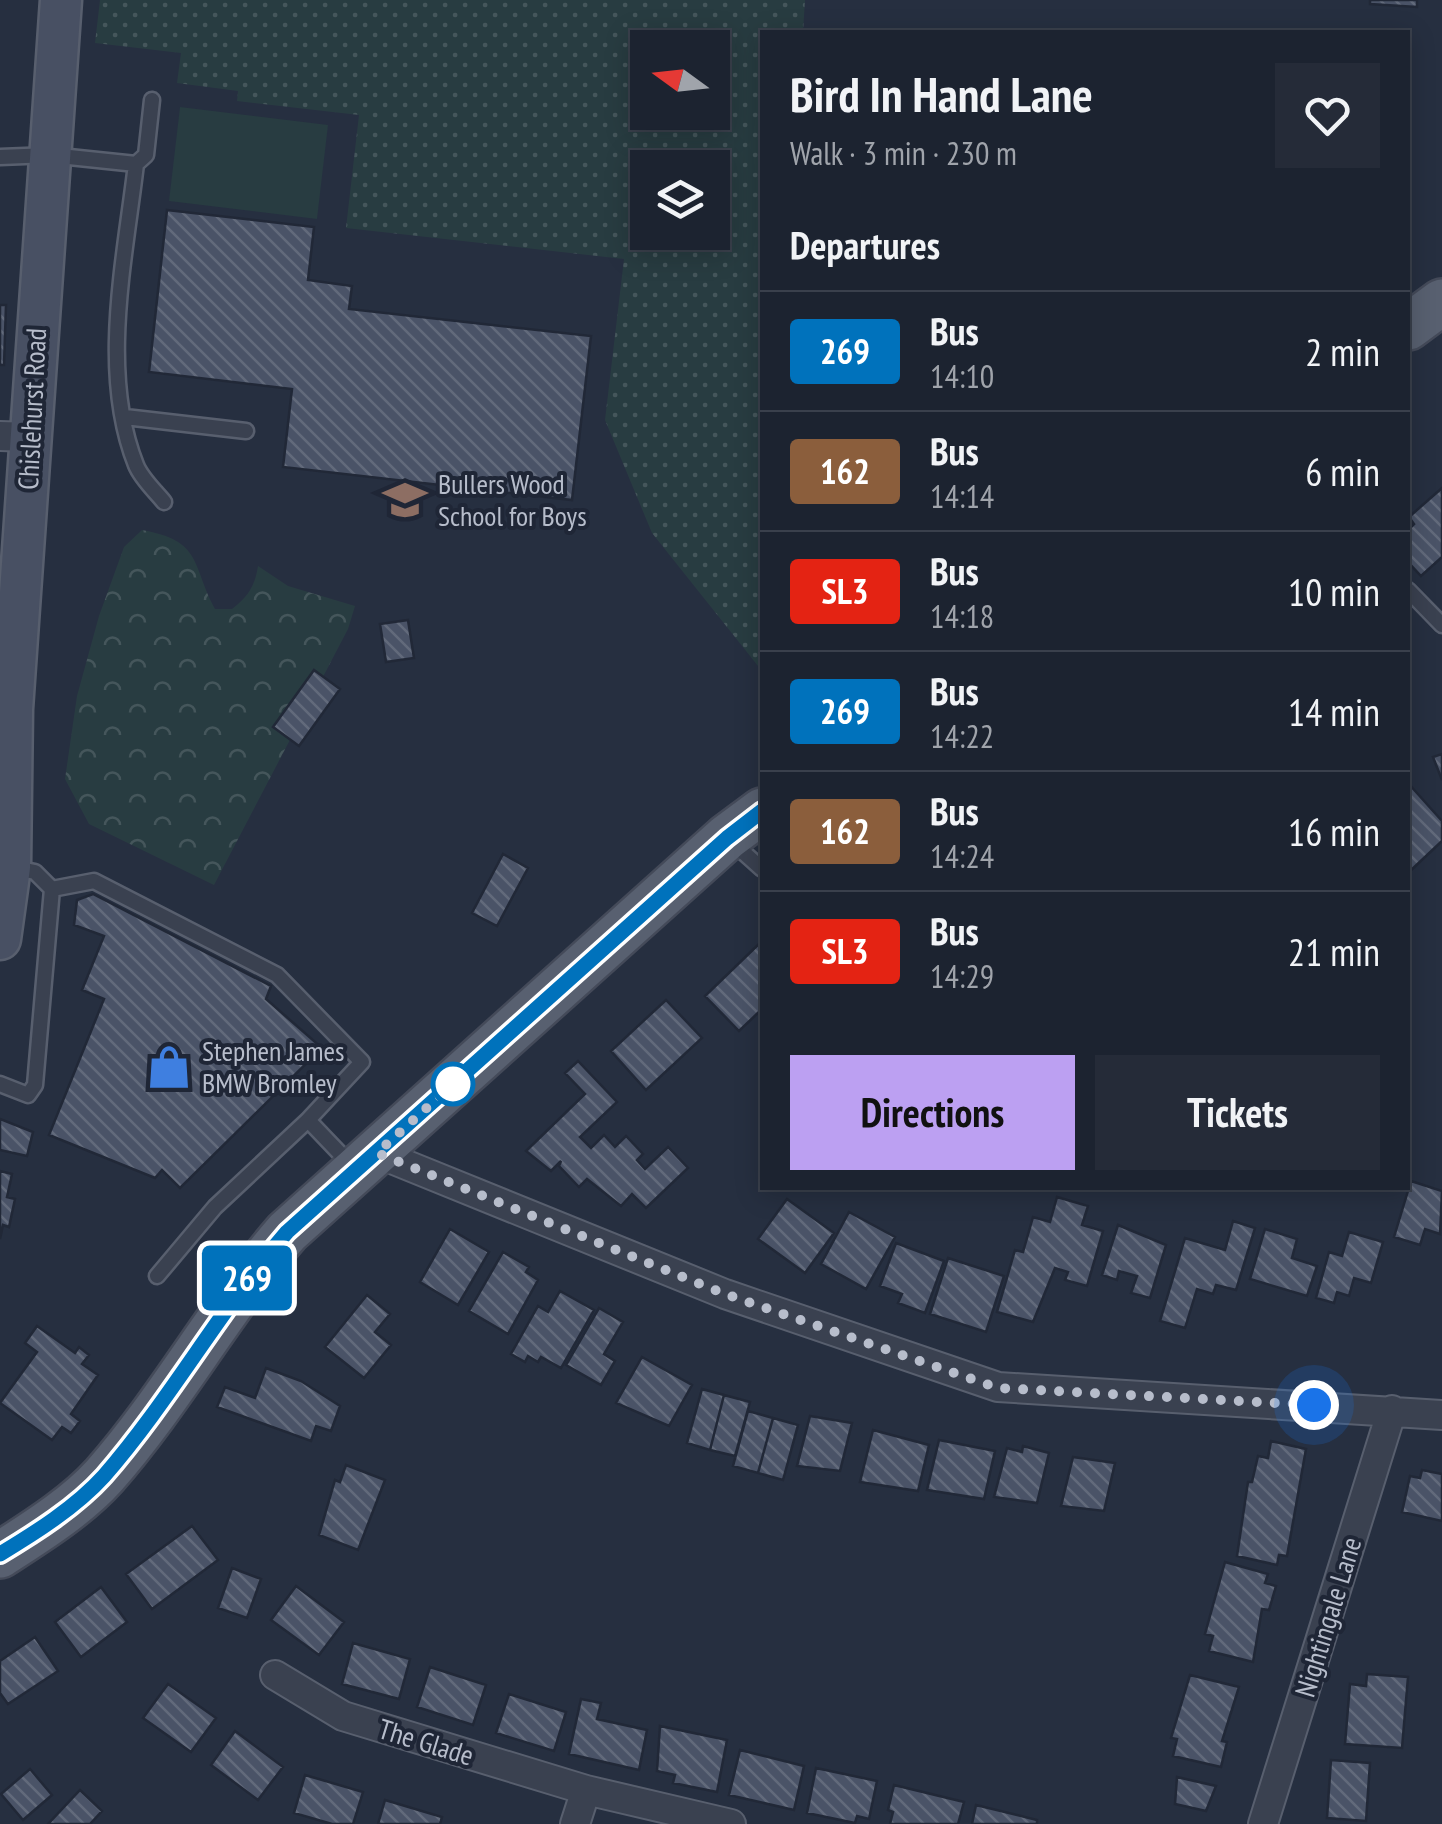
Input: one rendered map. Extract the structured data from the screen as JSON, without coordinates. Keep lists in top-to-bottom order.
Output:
{
  "streets": {
    "main road": ["Chislehurst Road"],
    "street": ["Nightingale Lane", "The Glade"]
  },
  "places": {
    "school or university": ["Bullers Wood School for Boys"],
    "shop": ["Stephen James BMW Bromley"]
  },
  "lines": ["bus line 269"],
  "north": "left",
  "page": {
    "on_map": "269",
    "heading": [
      ["Bird In Hand Lane", "Walk · 3 min · 230 m"],
      "Departures"
    ],
    "list": [
      {
        "mark": "269",
        "name": "Bus",
        "note": "14:10",
        "value": "2 min"
      },
      {
        "mark": "162",
        "name": "Bus",
        "note": "14:14",
        "value": "6 min"
      },
      {
        "mark": "SL3",
        "name": "Bus",
        "note": "14:18",
        "value": "10 min"
      },
      {
        "mark": "269",
        "name": "Bus",
        "note": "14:22",
        "value": "14 min"
      },
      {
        "mark": "162",
        "name": "Bus",
        "note": "14:24",
        "value": "16 min"
      },
      {
        "mark": "SL3",
        "name": "Bus",
        "note": "14:29",
        "value": "21 min"
      }
    ],
    "buttons": ["Directions", "Tickets"]
  }
}
